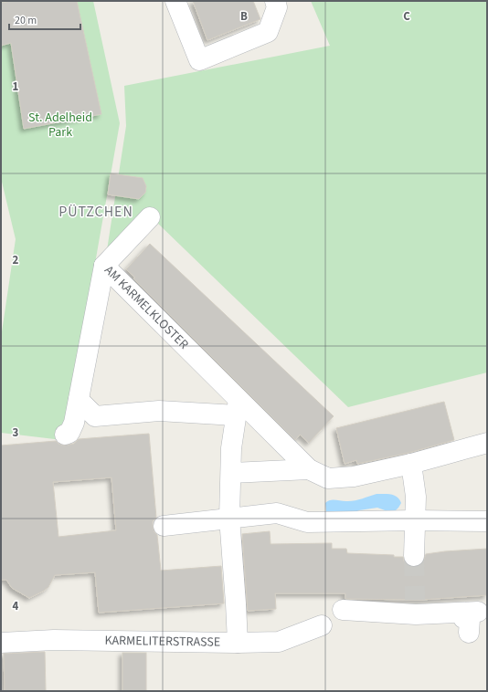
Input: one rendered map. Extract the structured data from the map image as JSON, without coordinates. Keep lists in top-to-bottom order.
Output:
{
  "streets": {
    "street": ["AM KARMELKLOSTER", "KARMELITERSTRASSE"]
  },
  "districts": ["PÜTZCHEN"],
  "parks": ["St. Adelheid Park"],
  "scale_bar": "20 m",
  "grid": {
    "columns": ["B", "C"],
    "rows": [
      "1",
      "2",
      "3",
      "4"
    ]
  }
}
